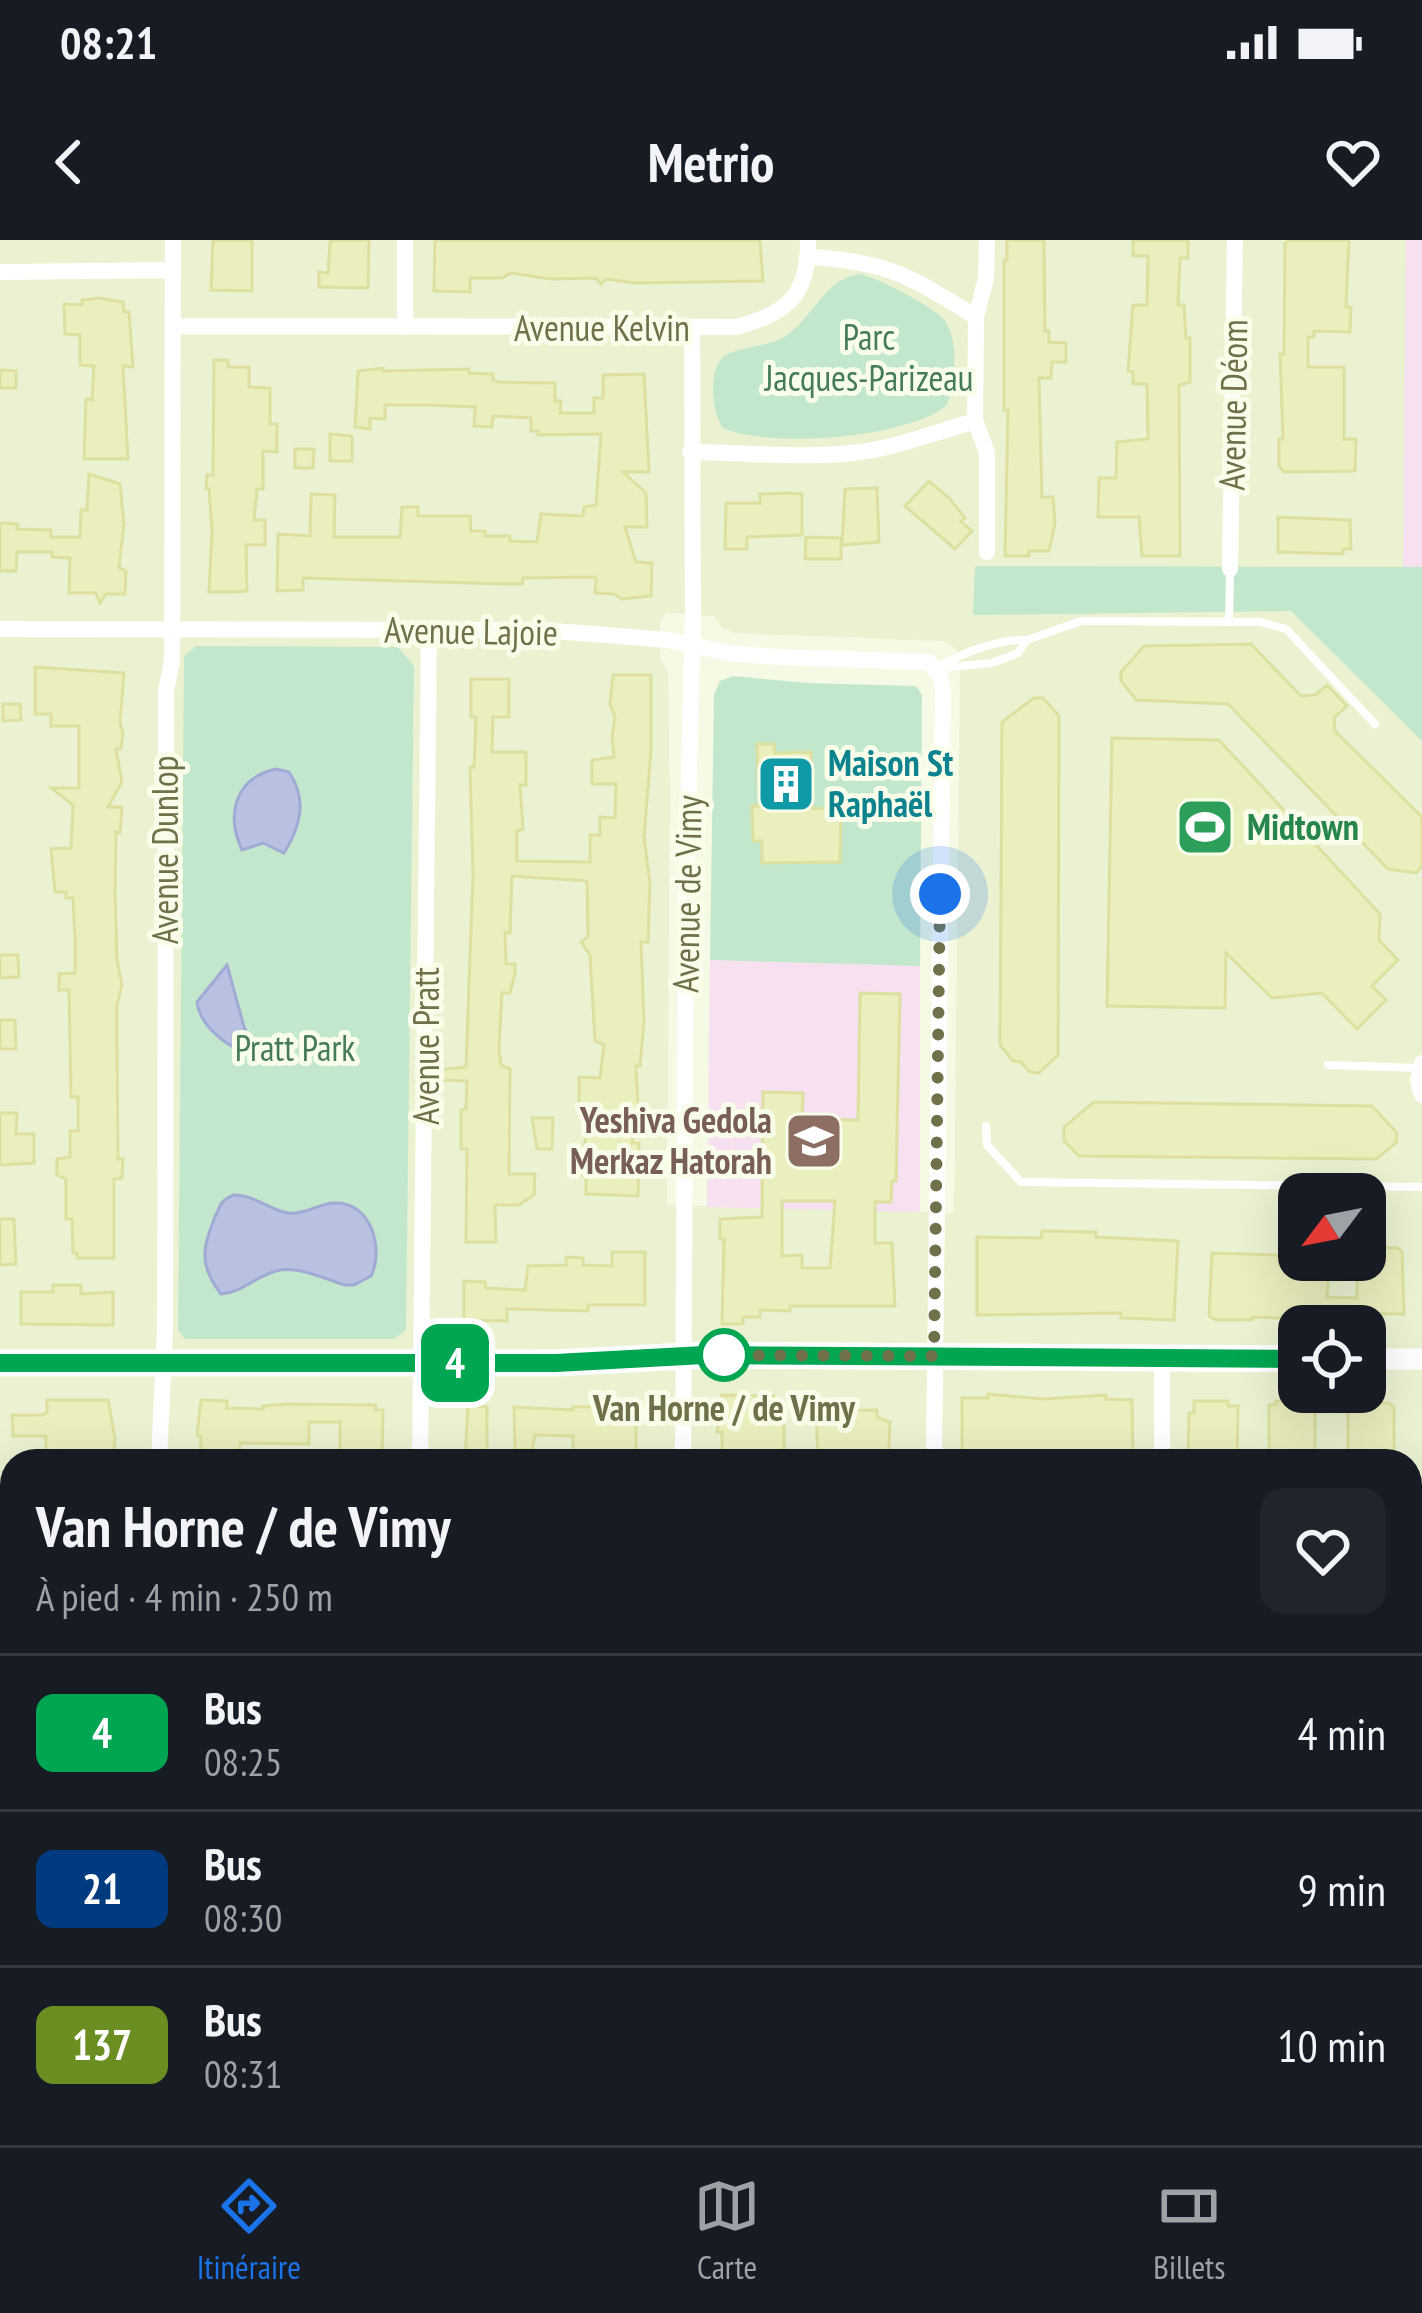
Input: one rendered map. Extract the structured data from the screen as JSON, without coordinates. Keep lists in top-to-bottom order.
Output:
{
  "streets": {
    "street": [
      "Avenue Kelvin",
      "Avenue Déom",
      "Avenue Lajoie",
      "Avenue Dunlop",
      "Avenue de Vimy",
      "Avenue Pratt"
    ]
  },
  "crossings": [
    ["Avenue Kelvin", "Avenue Dunlop"],
    ["Avenue Kelvin", "Avenue de Vimy"],
    ["Avenue Lajoie", "Avenue Dunlop"],
    ["Avenue Lajoie", "Avenue de Vimy"],
    ["Avenue Lajoie", "Avenue Pratt"]
  ],
  "parks": ["Parc Jacques-Parizeau", "Pratt Park"],
  "places": {
    "building": ["Maison St Raphaël"],
    "sports": ["Midtown"],
    "school or university": ["Yeshiva Gedola Merkaz Hatorah"],
    "other": ["Van Horne / de Vimy"]
  },
  "lines": ["bus line 4"],
  "north": "bottom left",
  "page": {
    "status": "08:21",
    "header": "Metrio",
    "on_map": "4",
    "heading": ["Van Horne / de Vimy", "À pied · 4 min · 250 m"],
    "list": [
      {
        "mark": "4",
        "name": "Bus",
        "note": "08:25",
        "value": "4 min"
      },
      {
        "mark": "21",
        "name": "Bus",
        "note": "08:30",
        "value": "9 min"
      },
      {
        "mark": "137",
        "name": "Bus",
        "note": "08:31",
        "value": "10 min"
      }
    ],
    "tabs": ["Itinéraire", "Carte", "Billets"]
  }
}
